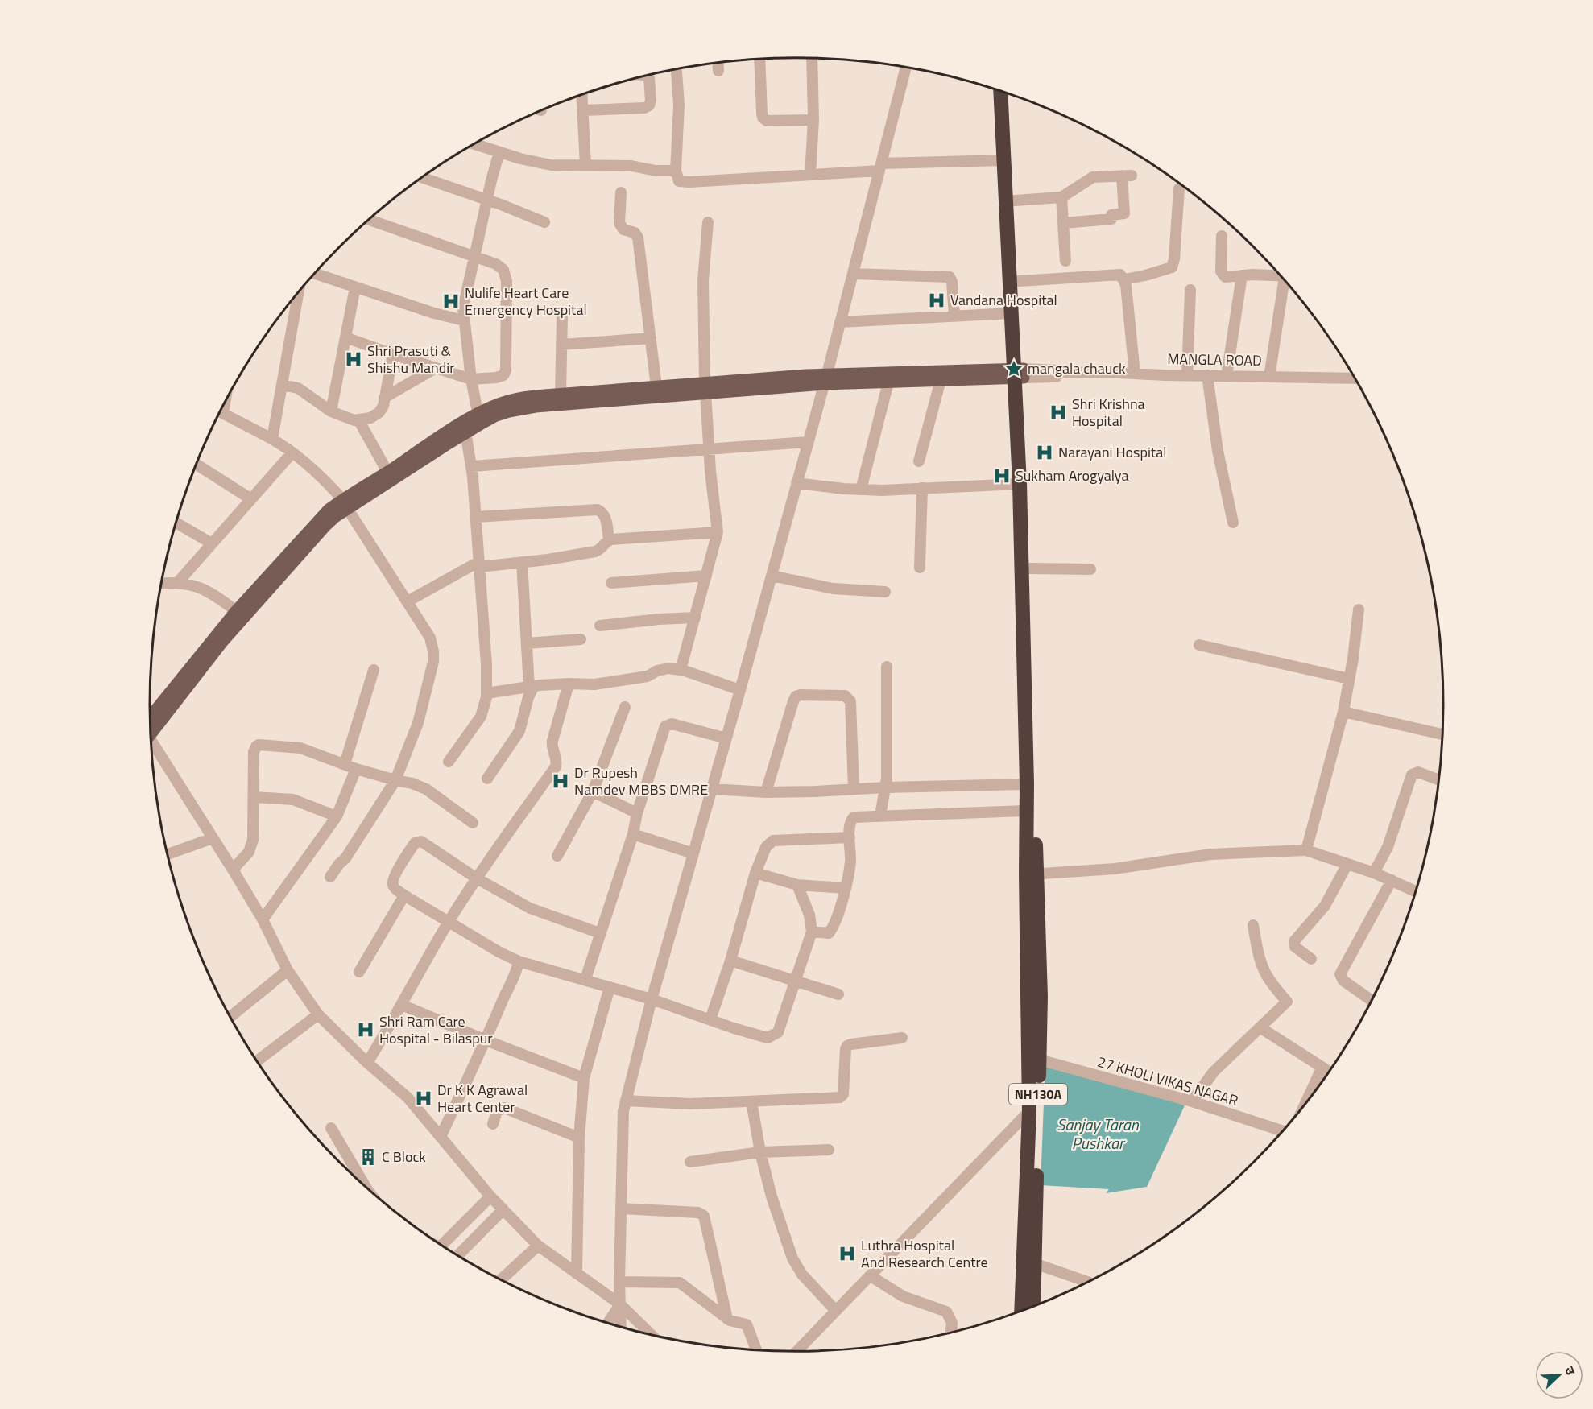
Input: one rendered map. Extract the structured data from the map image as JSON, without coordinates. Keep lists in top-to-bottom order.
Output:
{
  "streets": {
    "highway": ["NH130A"],
    "street": ["MANGLA ROAD", "27 KHOLI VIKAS NAGAR"]
  },
  "crossings": [
    ["MANGLA ROAD", "NH130A"],
    ["27 KHOLI VIKAS NAGAR", "NH130A"]
  ],
  "water": ["Sanjay Taran Pushkar"],
  "places": {
    "hospital": [
      "Vandana Hospital",
      "Nulife Heart Care Emergency Hospital",
      "Shri Prasuti & Shishu Mandir",
      "Shri Krishna Hospital",
      "Narayani Hospital",
      "Sukham Arogyalya",
      "Dr Rupesh Namdev MBBS DMRE",
      "Shri Ram Care Hospital - Bilaspur",
      "Dr K K Agrawal Heart Center",
      "Luthra Hospital And Research Centre"
    ],
    "place": ["mangala chauck"],
    "building": ["C Block"]
  },
  "north": "top right"
}
